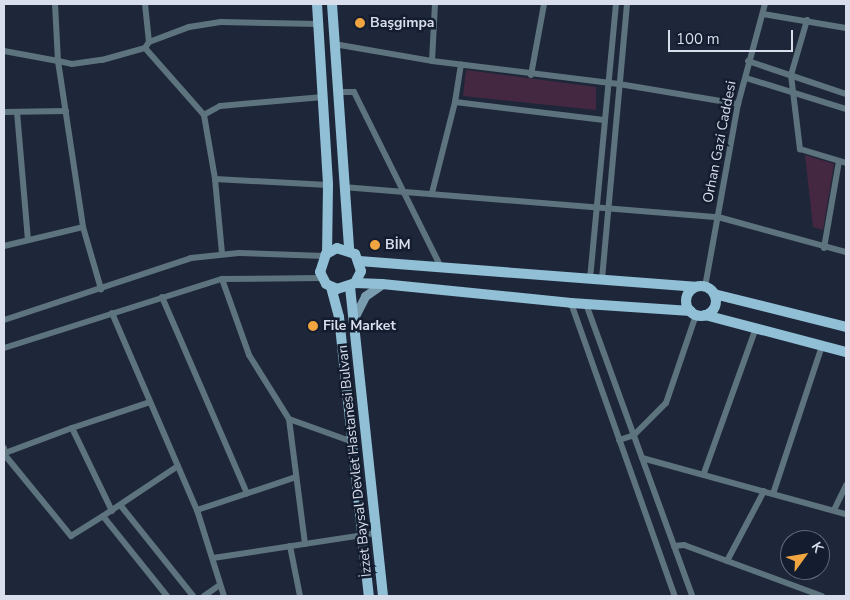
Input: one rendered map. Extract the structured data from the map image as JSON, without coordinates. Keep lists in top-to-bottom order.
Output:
{
  "streets": {
    "main road": ["İzzet Baysal Devlet Hastanesi Bulvarı"],
    "street": ["Orhan Gazi Caddesi"]
  },
  "places": ["Başgimpa", "BİM", "File Market"],
  "scale_bar": "100 m",
  "north": "top right"
}
